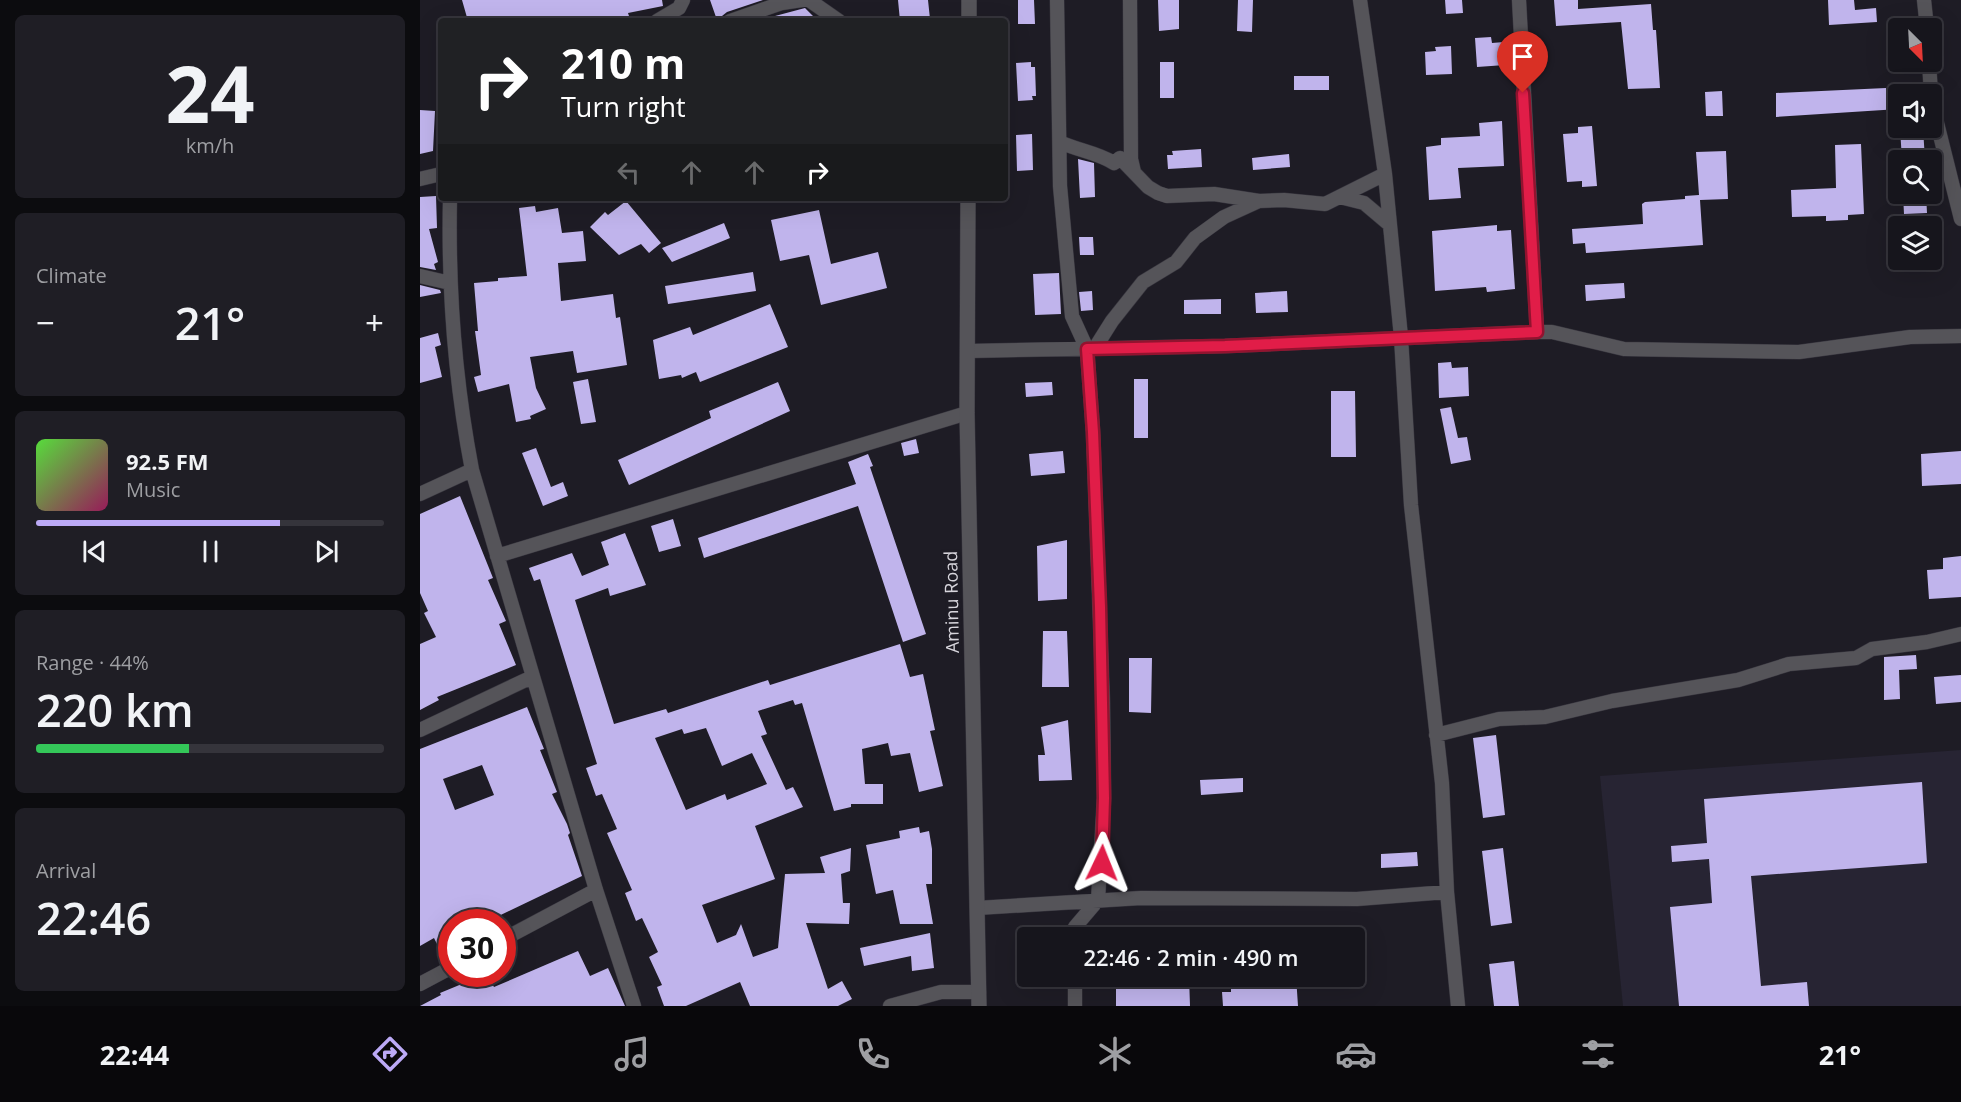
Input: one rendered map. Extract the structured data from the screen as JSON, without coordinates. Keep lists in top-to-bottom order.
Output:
{
  "streets": {
    "street": ["Aminu Road"]
  },
  "north": "bottom right",
  "page": {
    "tile": [
      ["24", "km/h"],
      "Climate",
      ["Range · 44%", "220 km"],
      ["Arrival", "22:46"]
    ],
    "turn": ["210 m", "Turn right"],
    "heat": ["−", "21°", "+"],
    "song": ["92.5 FM", "Music"],
    "limit": "30",
    "trip": "22:46 · 2 min · 490 m",
    "tabs": ["22:44", "21°"]
  }
}
